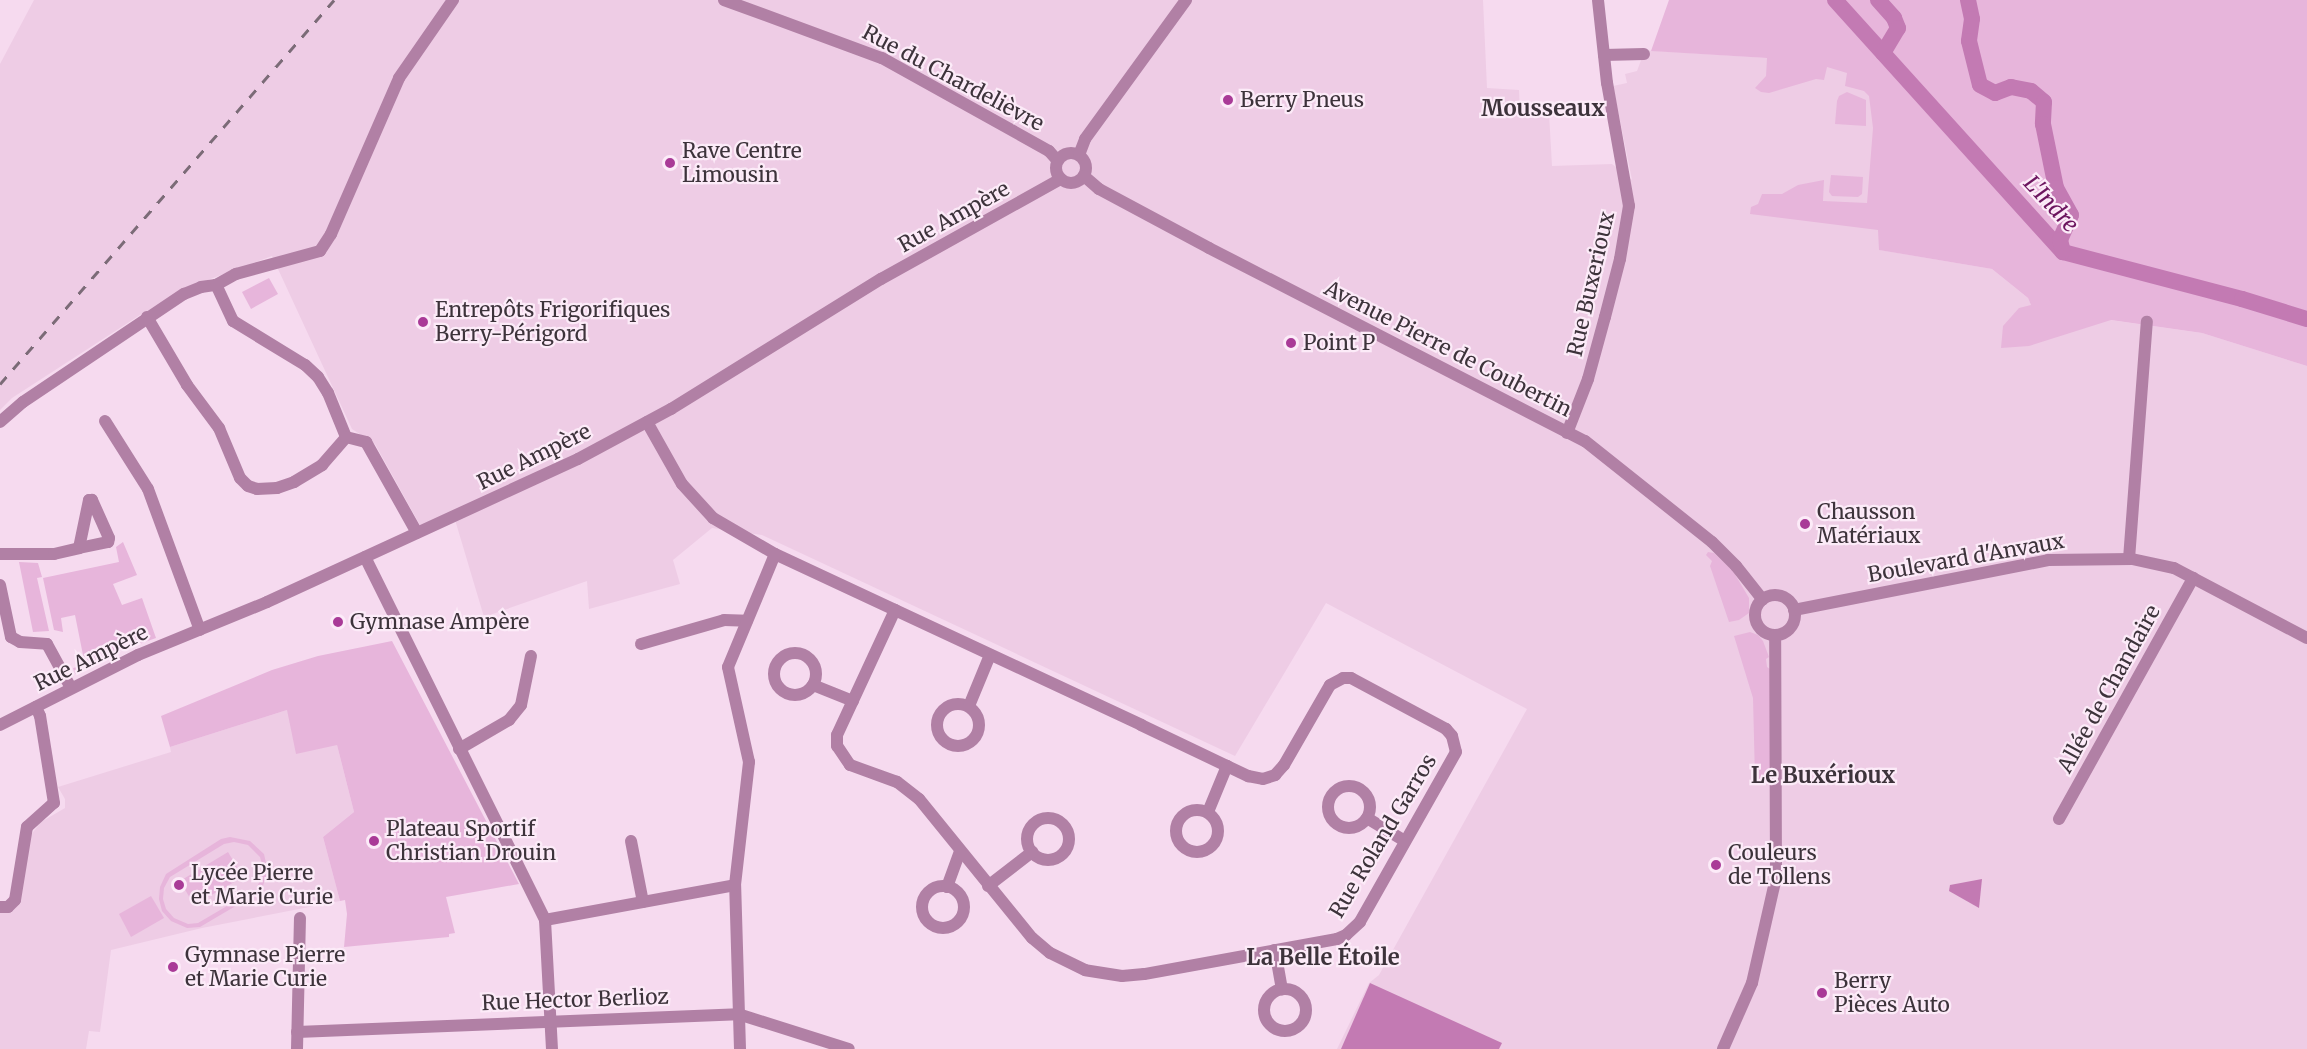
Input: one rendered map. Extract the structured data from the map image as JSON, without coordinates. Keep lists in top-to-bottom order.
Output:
{
  "streets": {
    "street": [
      "Rue du Chardelièvre",
      "Rue Ampère",
      "Rue Buxerioux",
      "Avenue Pierre de Coubertin",
      "Boulevard d'Anvaux",
      "Allée de Chandaire",
      "Rue Roland Garros",
      "Rue Hector Berlioz"
    ]
  },
  "crossings": [
    ["Rue du Chardelièvre", "Rue Ampère"],
    ["Rue du Chardelièvre", "Avenue Pierre de Coubertin"],
    ["Rue Ampère", "Avenue Pierre de Coubertin"],
    ["Rue Ampère", "Rue Roland Garros"],
    ["Rue Buxerioux", "Avenue Pierre de Coubertin"],
    ["Avenue Pierre de Coubertin", "Boulevard d'Anvaux"],
    ["Boulevard d'Anvaux", "Allée de Chandaire"]
  ],
  "districts": ["Mousseaux", "Le Buxérioux", "La Belle Étoile"],
  "water": ["L'Indre"],
  "places": [
    "Berry Pneus",
    "Rave Centre Limousin",
    "Entrepôts Frigorifiques Berry-Périgord",
    "Point P",
    "Chausson Matériaux",
    "Gymnase Ampère",
    "Plateau Sportif Christian Drouin",
    "Couleurs de Tollens",
    "Lycée Pierre et Marie Curie",
    "Gymnase Pierre et Marie Curie",
    "Berry Pièces Auto"
  ]
}
